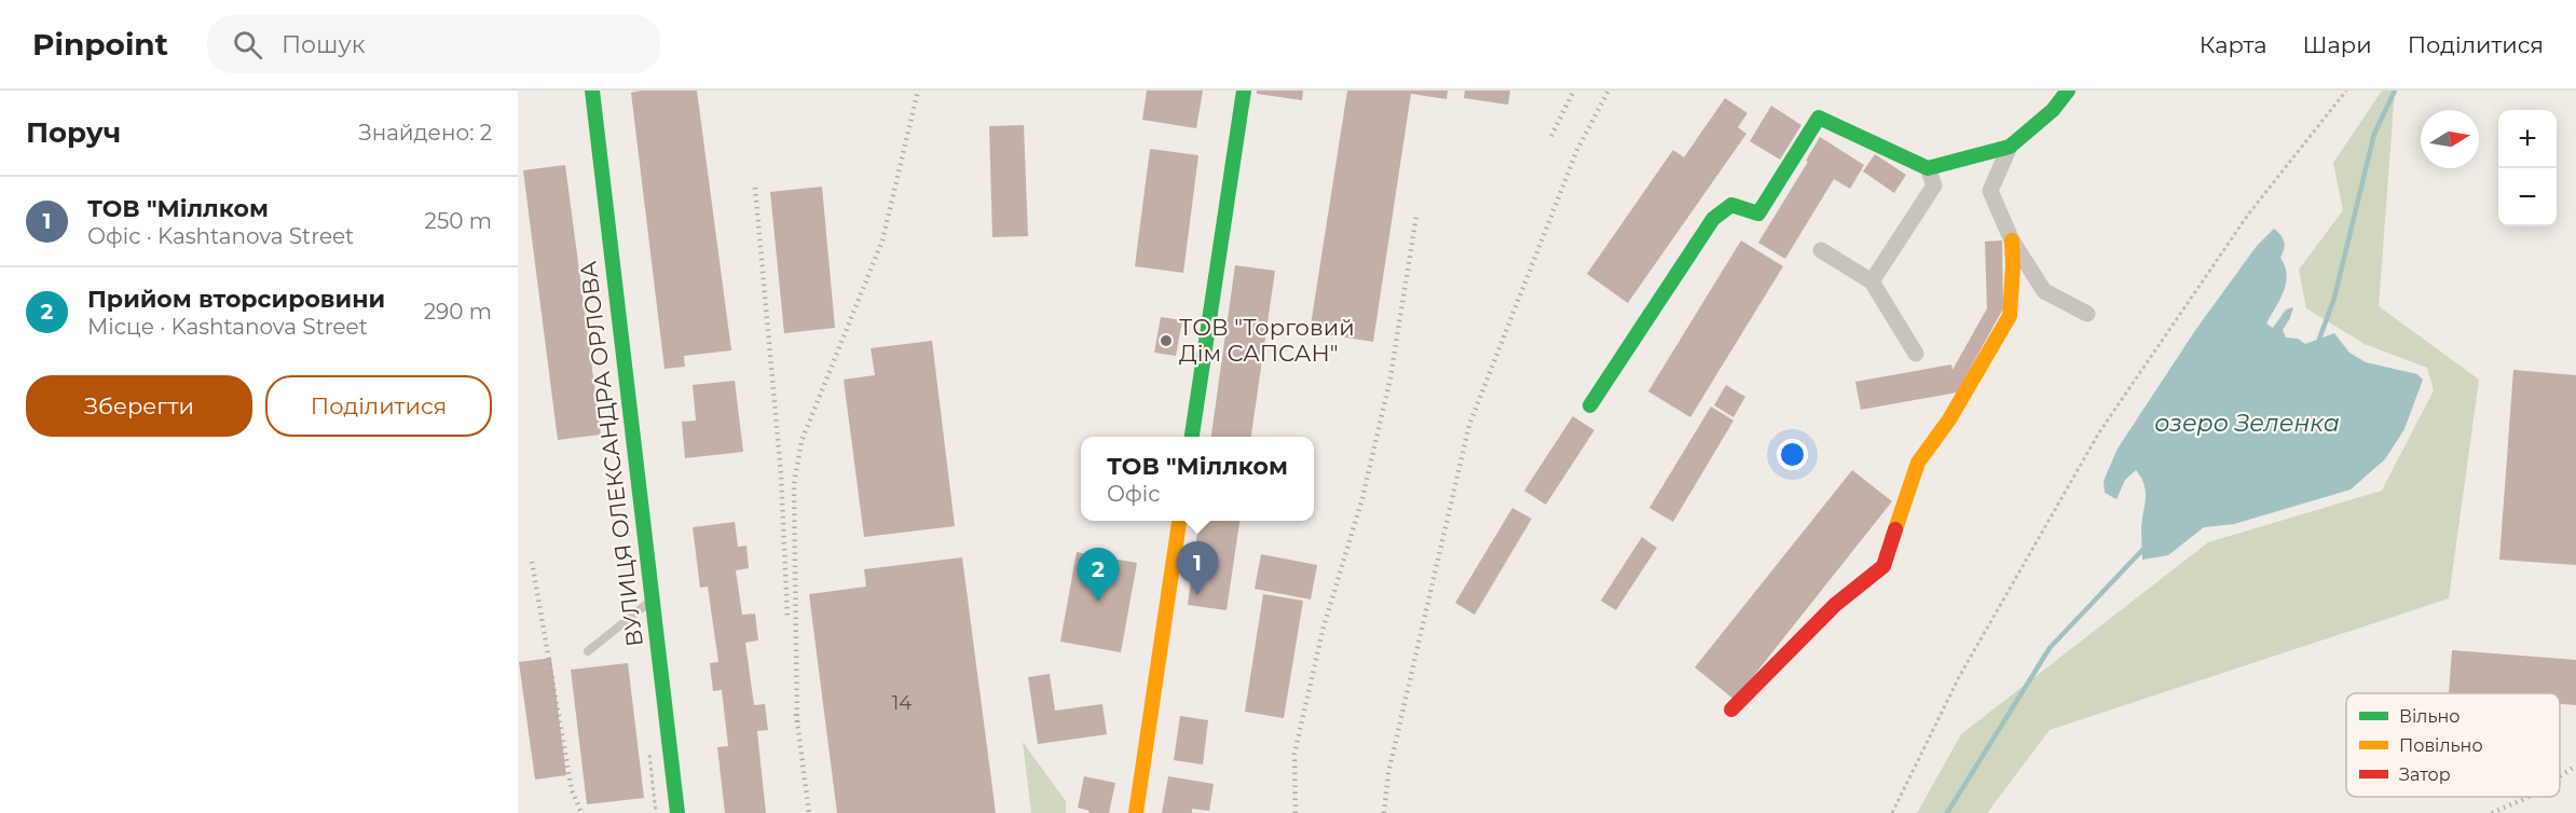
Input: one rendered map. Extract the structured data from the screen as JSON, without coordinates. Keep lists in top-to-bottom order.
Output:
{
  "streets": {
    "street": ["ВУЛИЦЯ ОЛЕКСАНДРА ОРЛОВА"]
  },
  "water": ["озеро Зеленка"],
  "places": ["ТОВ \"Торговий Дім САПСАН\""],
  "house_numbers": ["14"],
  "legend": ["Вільно", "Повільно", "Затор"],
  "north": "right",
  "page": {
    "header": "Pinpoint",
    "search": "Пошук",
    "nav": ["Карта", "Шари", "Поділитися"],
    "heading": ["Поруч", "Знайдено: 2"],
    "map_buttons": ["+", "−"],
    "list": [
      {
        "mark": "1",
        "name": "ТОВ \"Міллком",
        "note": "Офіс · Kashtanova Street",
        "value": "250 m"
      },
      {
        "mark": "2",
        "name": "Прийом вторсировини",
        "note": "Місце · Kashtanova Street",
        "value": "290 m"
      }
    ],
    "buttons": ["Зберегти", "Поділитися"],
    "popup": ["ТОВ \"Міллком", "Офіс"],
    "pins": ["1", "2"]
  }
}
